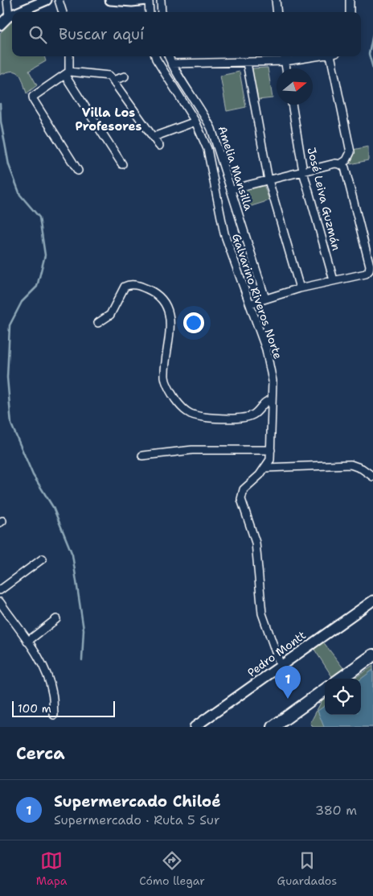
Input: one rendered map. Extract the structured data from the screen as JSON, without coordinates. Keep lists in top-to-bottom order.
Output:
{
  "streets": {
    "street": [
      "Amelia Mansilla",
      "José Leiva Guzmán",
      "Galvarino Riveros Norte",
      "Pedro Montt"
    ]
  },
  "crossings": [
    ["Galvarino Riveros Norte", "Pedro Montt"]
  ],
  "districts": ["Villa Los Profesores"],
  "scale_bar": "100 m",
  "north": "right",
  "page": {
    "search": "Buscar aquí",
    "pins": "1",
    "scale": "100 m",
    "heading": "Cerca",
    "list": [
      {
        "mark": "1",
        "name": "Supermercado Chiloé",
        "note": "Supermercado · Ruta 5 Sur",
        "value": "380 m"
      }
    ],
    "nav": ["Mapa", "Cómo llegar", "Guardados"]
  }
}
